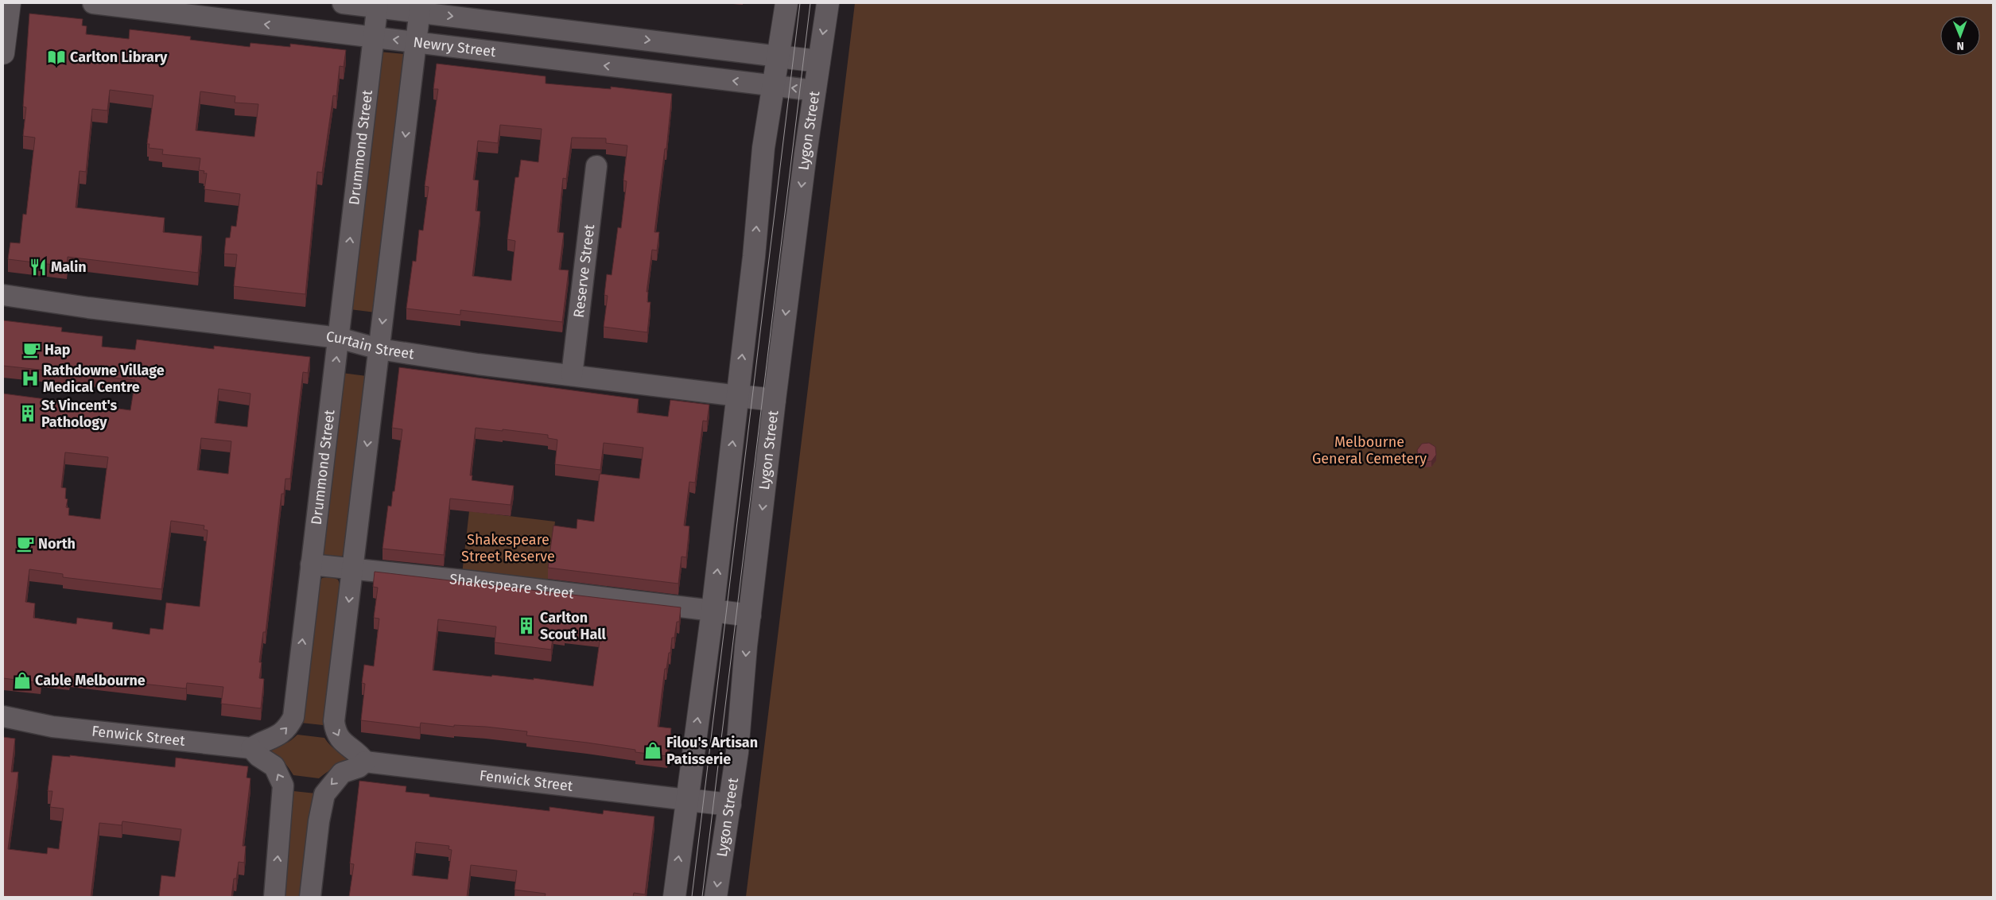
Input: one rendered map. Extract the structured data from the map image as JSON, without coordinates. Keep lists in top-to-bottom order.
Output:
{
  "streets": {
    "street": [
      "Newry Street",
      "Lygon Street",
      "Drummond Street",
      "Reserve Street",
      "Curtain Street",
      "Shakespeare Street",
      "Fenwick Street"
    ]
  },
  "crossings": [
    ["Newry Street", "Lygon Street"],
    ["Newry Street", "Drummond Street"],
    ["Drummond Street", "Curtain Street"],
    ["Drummond Street", "Shakespeare Street"],
    ["Drummond Street", "Fenwick Street"],
    ["Reserve Street", "Curtain Street"]
  ],
  "parks": ["Melbourne General Cemetery", "Shakespeare Street Reserve"],
  "places": {
    "library": ["Carlton Library"],
    "restaurant": ["Malin"],
    "cafe": ["Hap", "North"],
    "hospital": ["Rathdowne Village Medical Centre"],
    "building": ["St Vincent's Pathology", "Carlton Scout Hall"],
    "shop": ["Cable Melbourne", "Filou's Artisan Patisserie"]
  },
  "north": "bottom"
}
